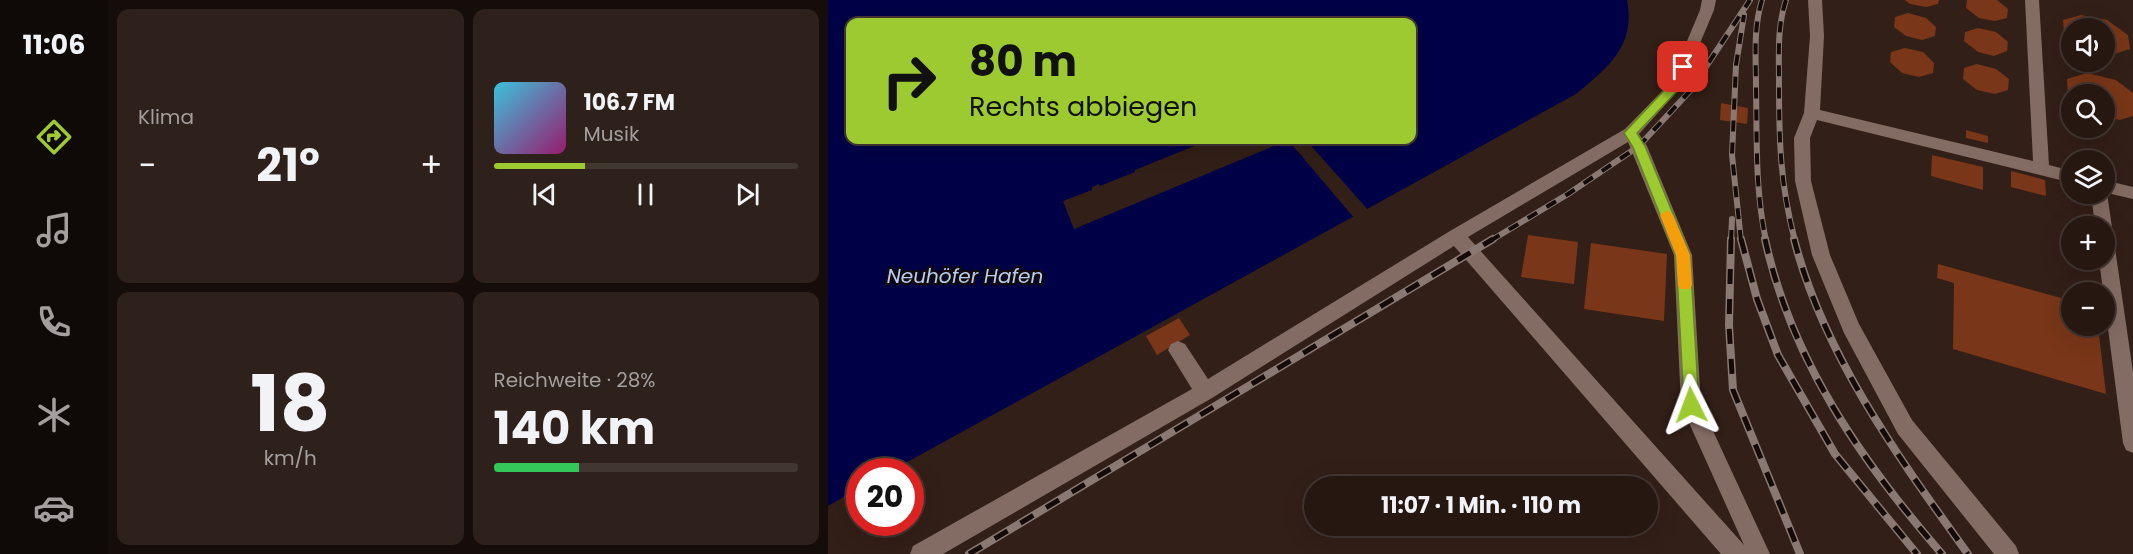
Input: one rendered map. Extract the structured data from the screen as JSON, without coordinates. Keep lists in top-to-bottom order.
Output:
{
  "water": ["Neuhöfer Hafen"],
  "page": {
    "tabs": "11:06",
    "tile": [
      "Klima",
      ["18", "km/h"],
      ["Reichweite · 28%", "140 km"]
    ],
    "map_buttons": ["+", "−"],
    "turn": ["80 m", "Rechts abbiegen"],
    "song": ["106.7 FM", "Musik"],
    "heat": ["−", "21°", "+"],
    "limit": "20",
    "trip": "11:07 · 1 Min. · 110 m"
  }
}
